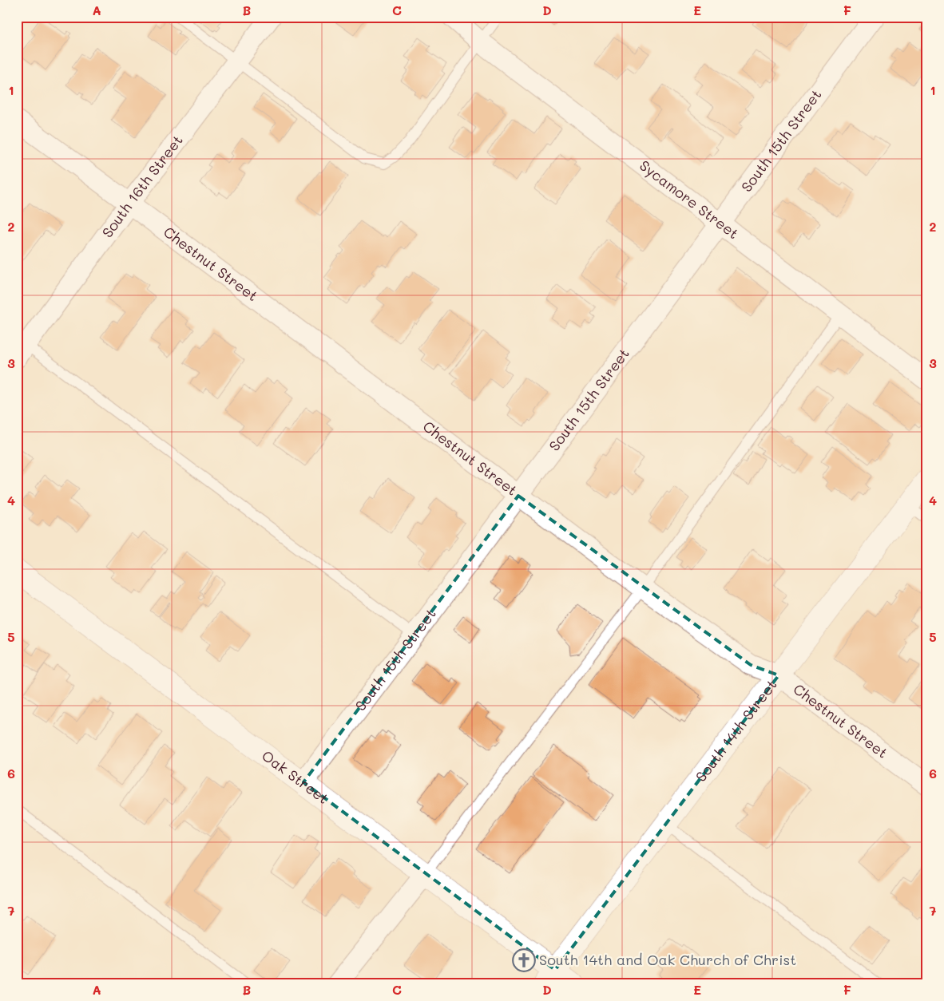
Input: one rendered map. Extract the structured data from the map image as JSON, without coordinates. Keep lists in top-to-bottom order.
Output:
{
  "streets": {
    "street": [
      "South 15th Street",
      "South 16th Street",
      "Sycamore Street",
      "Chestnut Street",
      "South 14th Street",
      "Oak Street"
    ]
  },
  "crossings": [
    ["South 15th Street", "Sycamore Street"],
    ["South 15th Street", "Chestnut Street"],
    ["South 15th Street", "Oak Street"],
    ["South 16th Street", "Chestnut Street"],
    ["Chestnut Street", "South 14th Street"],
    ["South 14th Street", "Oak Street"]
  ],
  "places": {
    "church": ["South 14th and Oak Church of Christ"]
  },
  "grid": {
    "columns": [
      "A",
      "B",
      "C",
      "D",
      "E",
      "F"
    ],
    "rows": [
      "1",
      "2",
      "3",
      "4",
      "5",
      "6",
      "7"
    ]
  }
}
